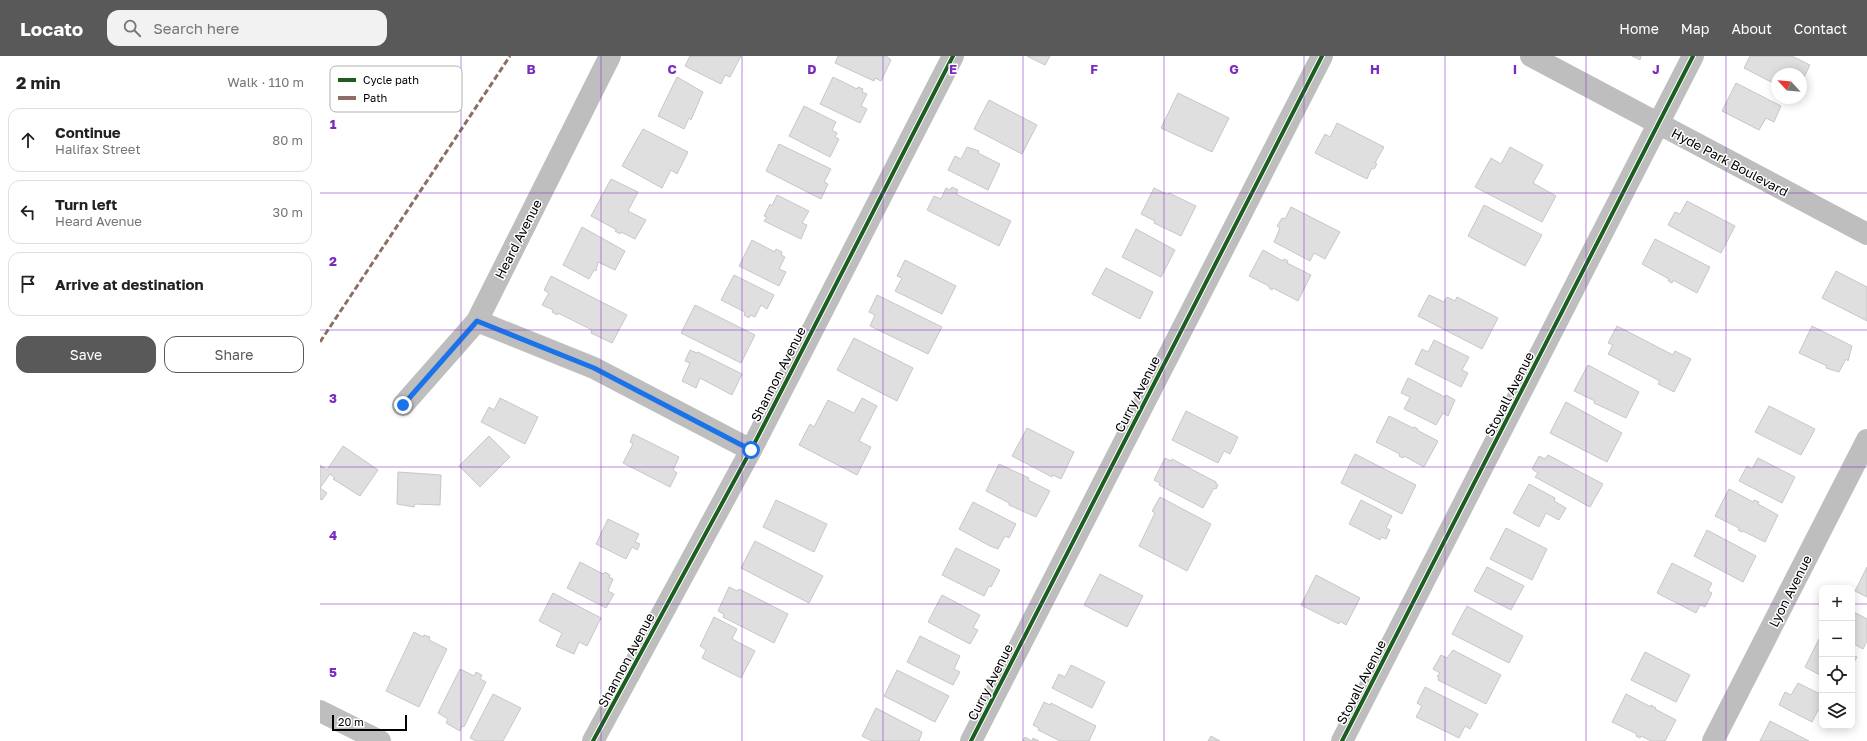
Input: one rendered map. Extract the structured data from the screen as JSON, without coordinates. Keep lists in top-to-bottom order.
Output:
{
  "streets": {
    "street": [
      "Hyde Park Boulevard",
      "Heard Avenue",
      "Shannon Avenue",
      "Curry Avenue",
      "Stovall Avenue",
      "Lyon Avenue"
    ]
  },
  "crossings": [
    ["Hyde Park Boulevard", "Stovall Avenue"]
  ],
  "legend": ["Cycle path", "Path"],
  "scale_bar": "20 m",
  "north": "top left",
  "page": {
    "header": "Locato",
    "search": "Search here",
    "nav": [
      "Home",
      "Map",
      "About",
      "Contact"
    ],
    "heading": ["2 min", "Walk · 110 m"],
    "list": [
      ["Continue", "Halifax Street", "80 m"],
      ["Turn left", "Heard Avenue", "30 m"],
      "Arrive at destination"
    ],
    "buttons": ["Save", "Share"],
    "map_buttons": ["+", "−"],
    "scale": "20 m"
  },
  "grid": {
    "columns": [
      "B",
      "C",
      "D",
      "E",
      "F",
      "G",
      "H",
      "I",
      "J"
    ],
    "rows": [
      "1",
      "2",
      "3",
      "4",
      "5"
    ]
  }
}
